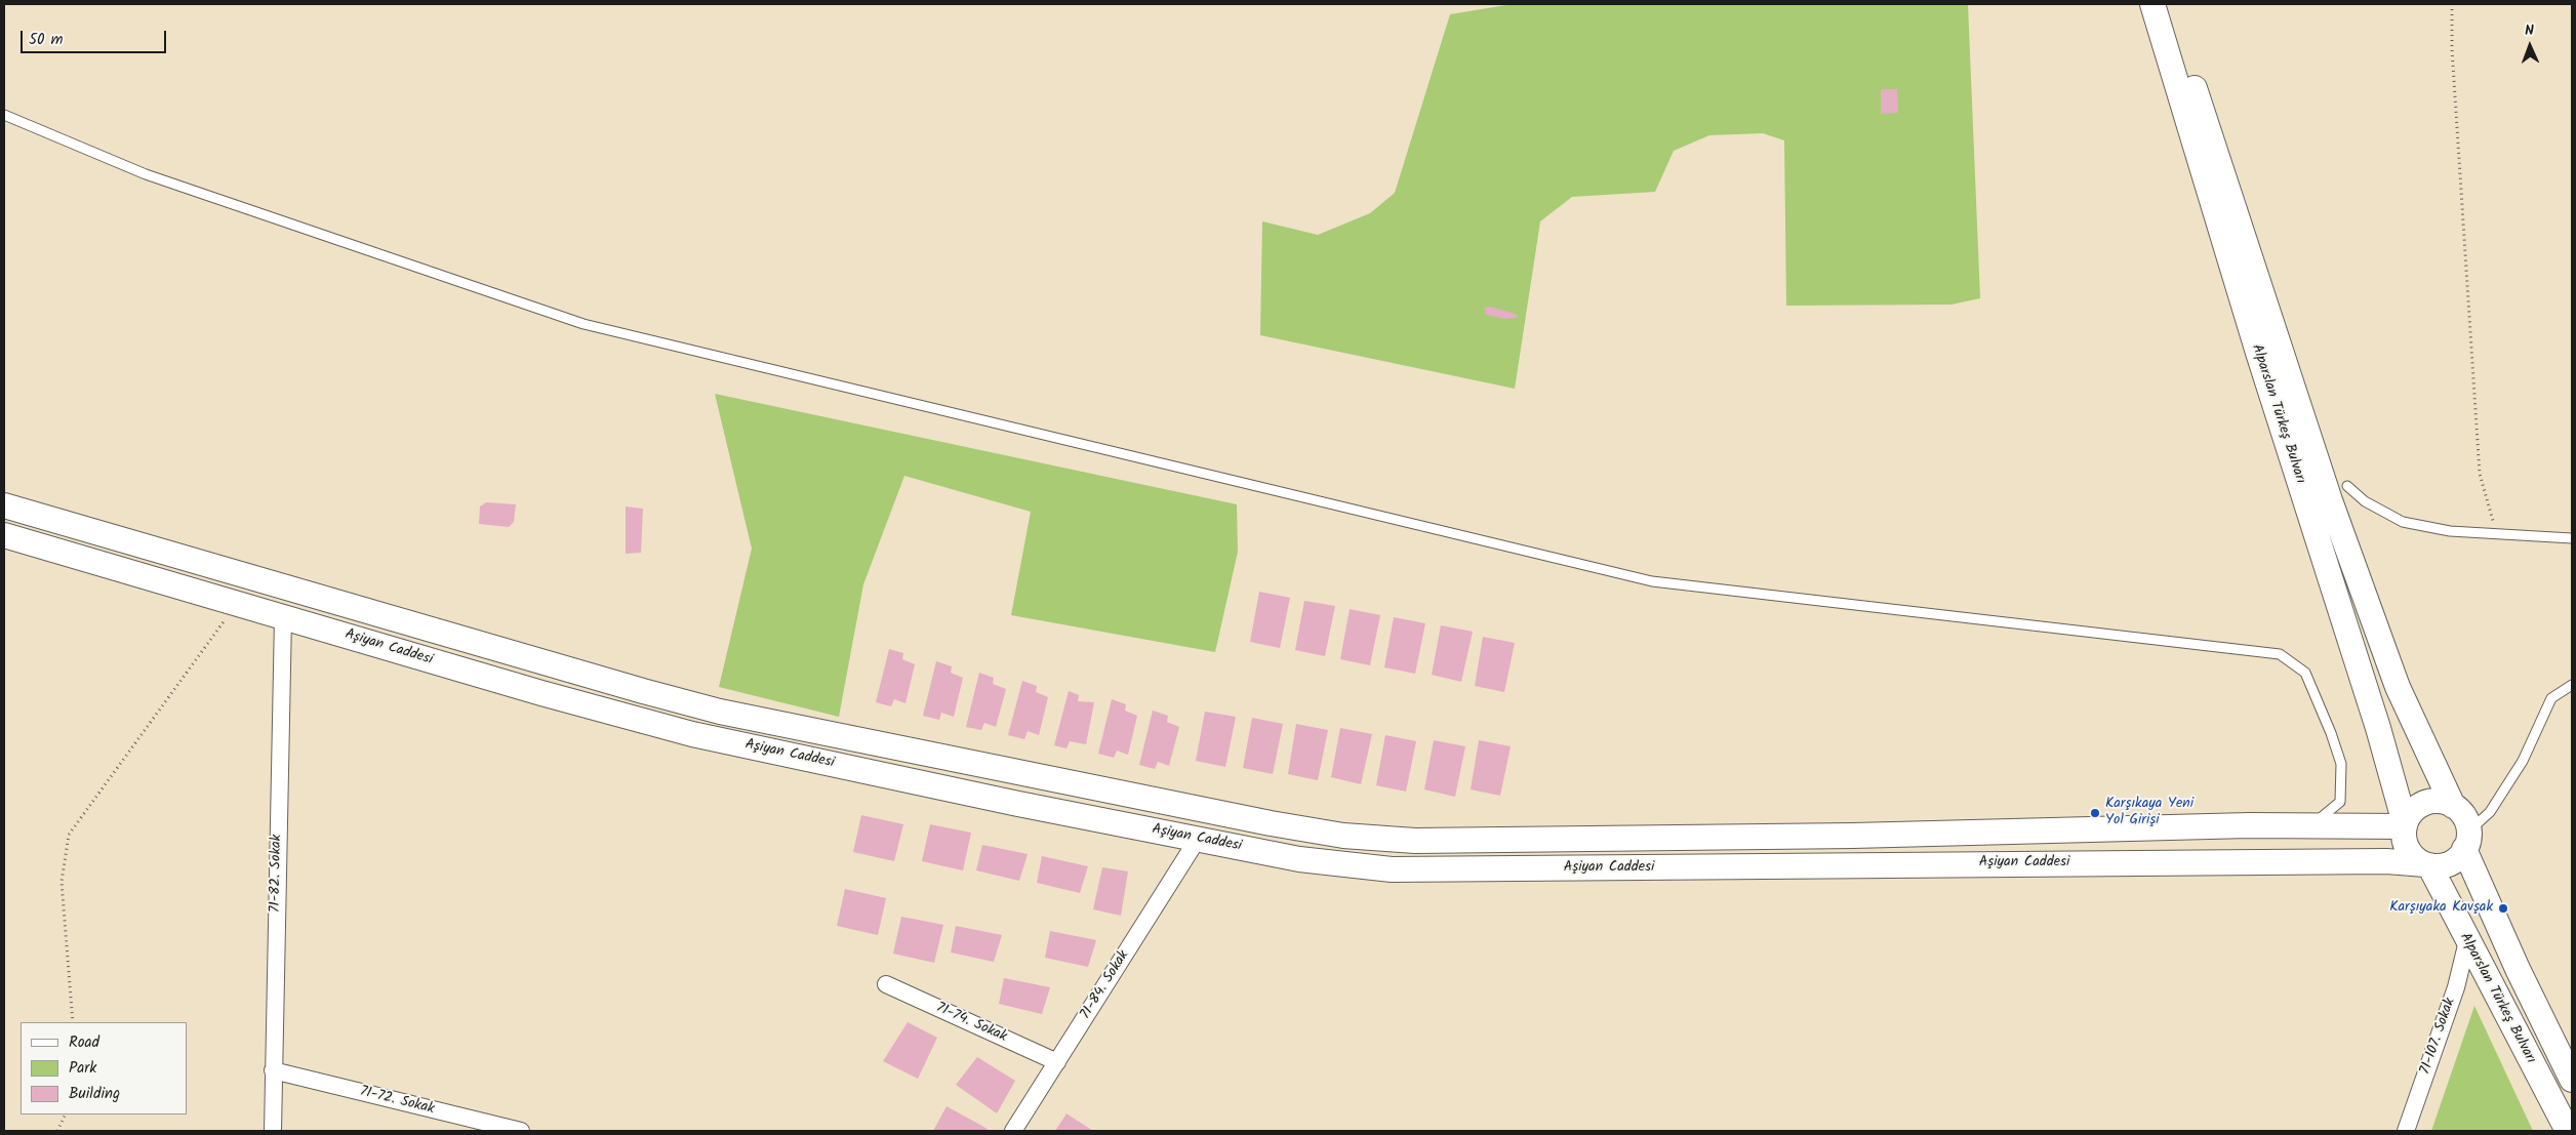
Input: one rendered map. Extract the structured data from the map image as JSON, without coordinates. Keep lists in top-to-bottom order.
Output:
{
  "streets": {
    "street": [
      "Alparslan Türkeş Bulvarı",
      "Aşiyan Caddesi",
      "71-82. Sokak",
      "71-84. Sokak",
      "71-74. Sokak",
      "71-107. Sokak",
      "71-72. Sokak"
    ]
  },
  "crossings": [
    ["Alparslan Türkeş Bulvarı", "Aşiyan Caddesi"],
    ["Alparslan Türkeş Bulvarı", "71-107. Sokak"],
    ["Aşiyan Caddesi", "71-82. Sokak"],
    ["Aşiyan Caddesi", "71-84. Sokak"],
    ["71-82. Sokak", "71-72. Sokak"],
    ["71-84. Sokak", "71-74. Sokak"]
  ],
  "places": ["Karşıkaya Yeni Yol Girişi", "Karşıyaka Kavşak"],
  "legend": ["Road", "Park", "Building"],
  "scale_bar": "50 m",
  "north": "top"
}
